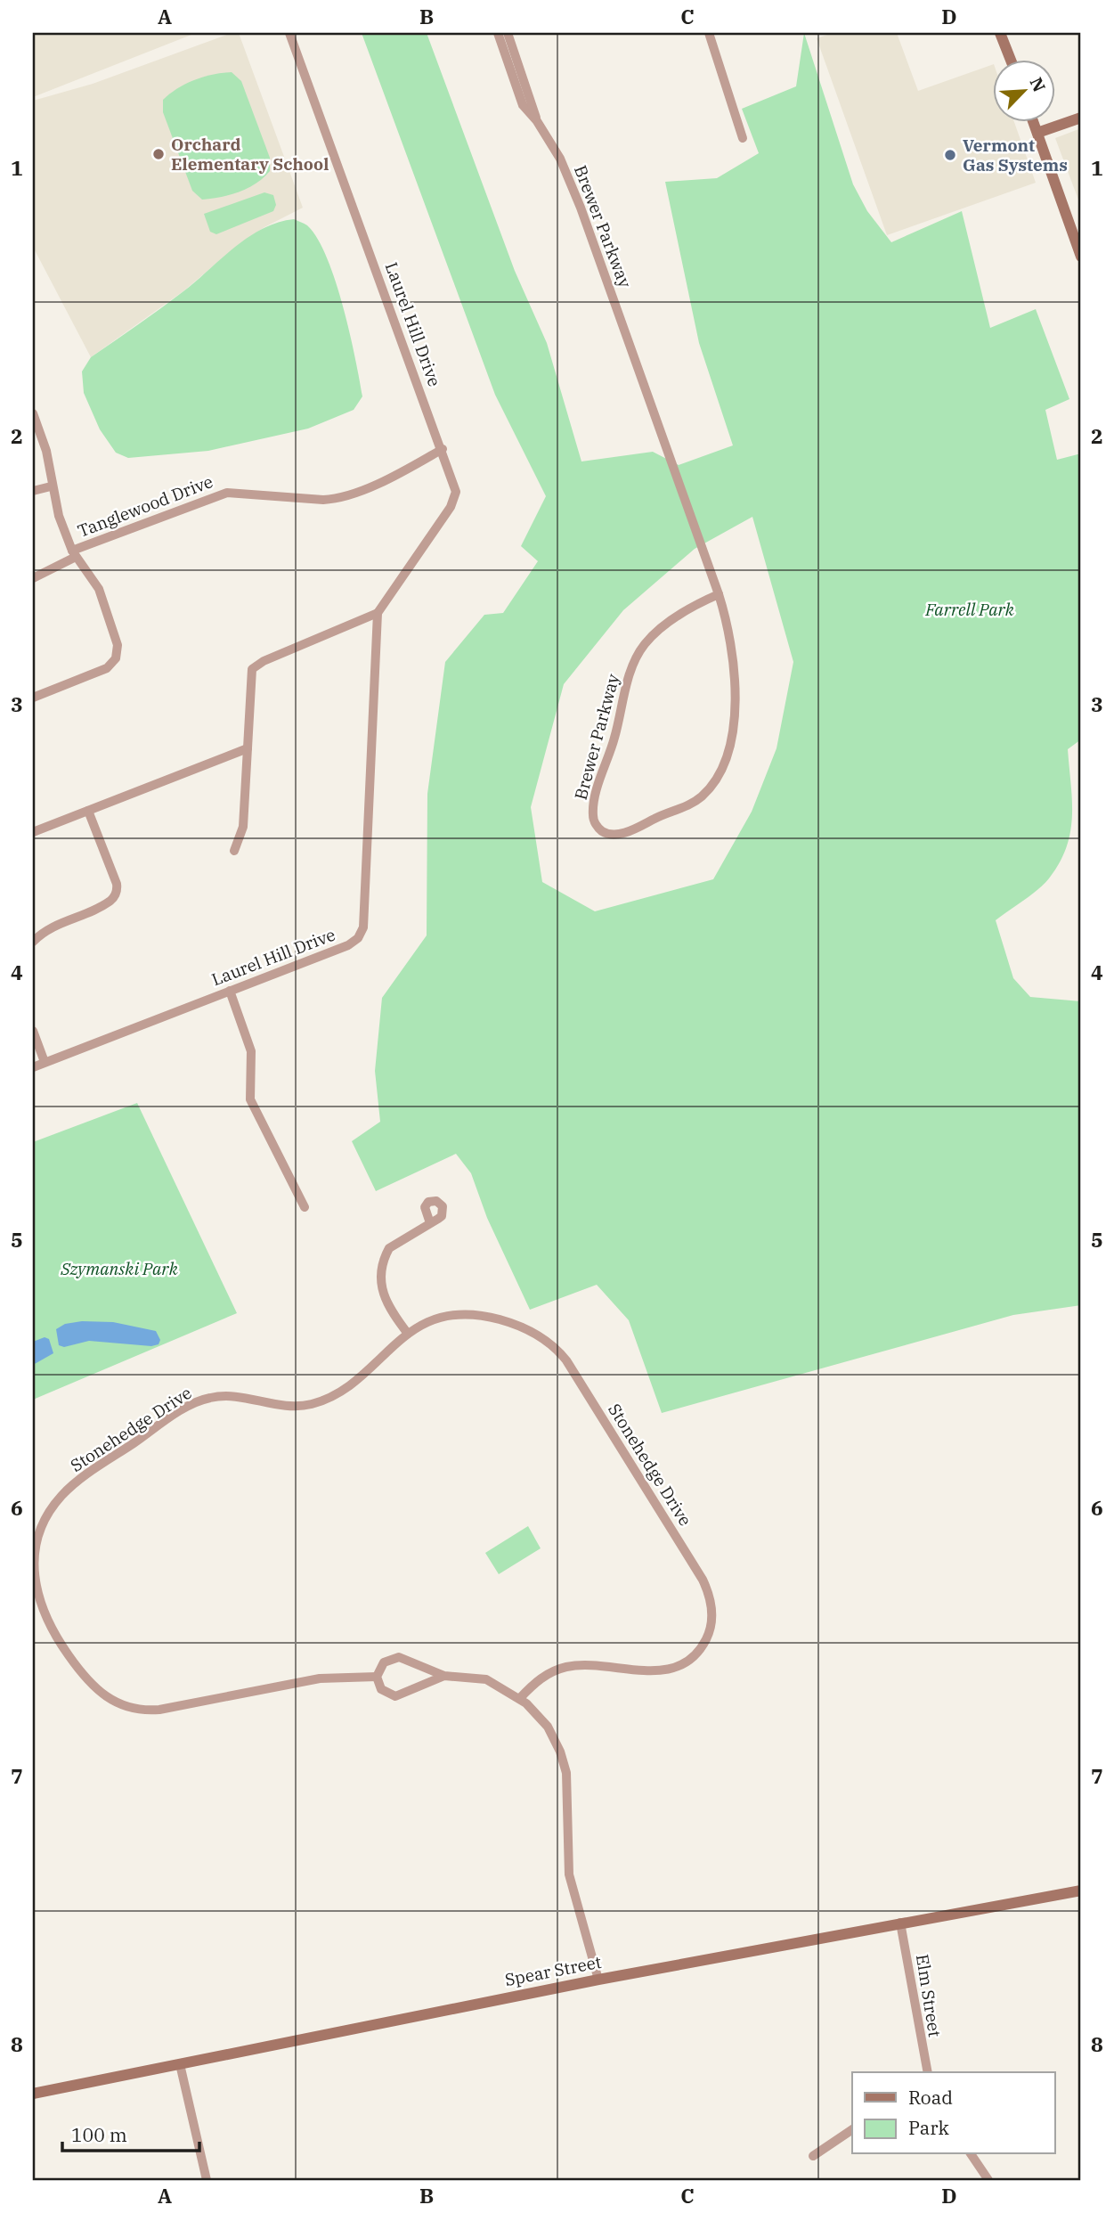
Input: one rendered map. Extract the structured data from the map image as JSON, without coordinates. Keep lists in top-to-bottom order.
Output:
{
  "streets": {
    "main road": ["Spear Street"],
    "street": [
      "Brewer Parkway",
      "Laurel Hill Drive",
      "Tanglewood Drive",
      "Stonehedge Drive",
      "Elm Street"
    ]
  },
  "crossings": [
    ["Laurel Hill Drive", "Tanglewood Drive"],
    ["Spear Street", "Elm Street"]
  ],
  "parks": ["Farrell Park", "Szymanski Park"],
  "places": ["Orchard Elementary School", "Vermont Gas Systems"],
  "legend": ["Road", "Park"],
  "scale_bar": "100 m",
  "north": "top right",
  "grid": {
    "columns": [
      "A",
      "B",
      "C",
      "D"
    ],
    "rows": [
      "1",
      "2",
      "3",
      "4",
      "5",
      "6",
      "7",
      "8"
    ]
  }
}
